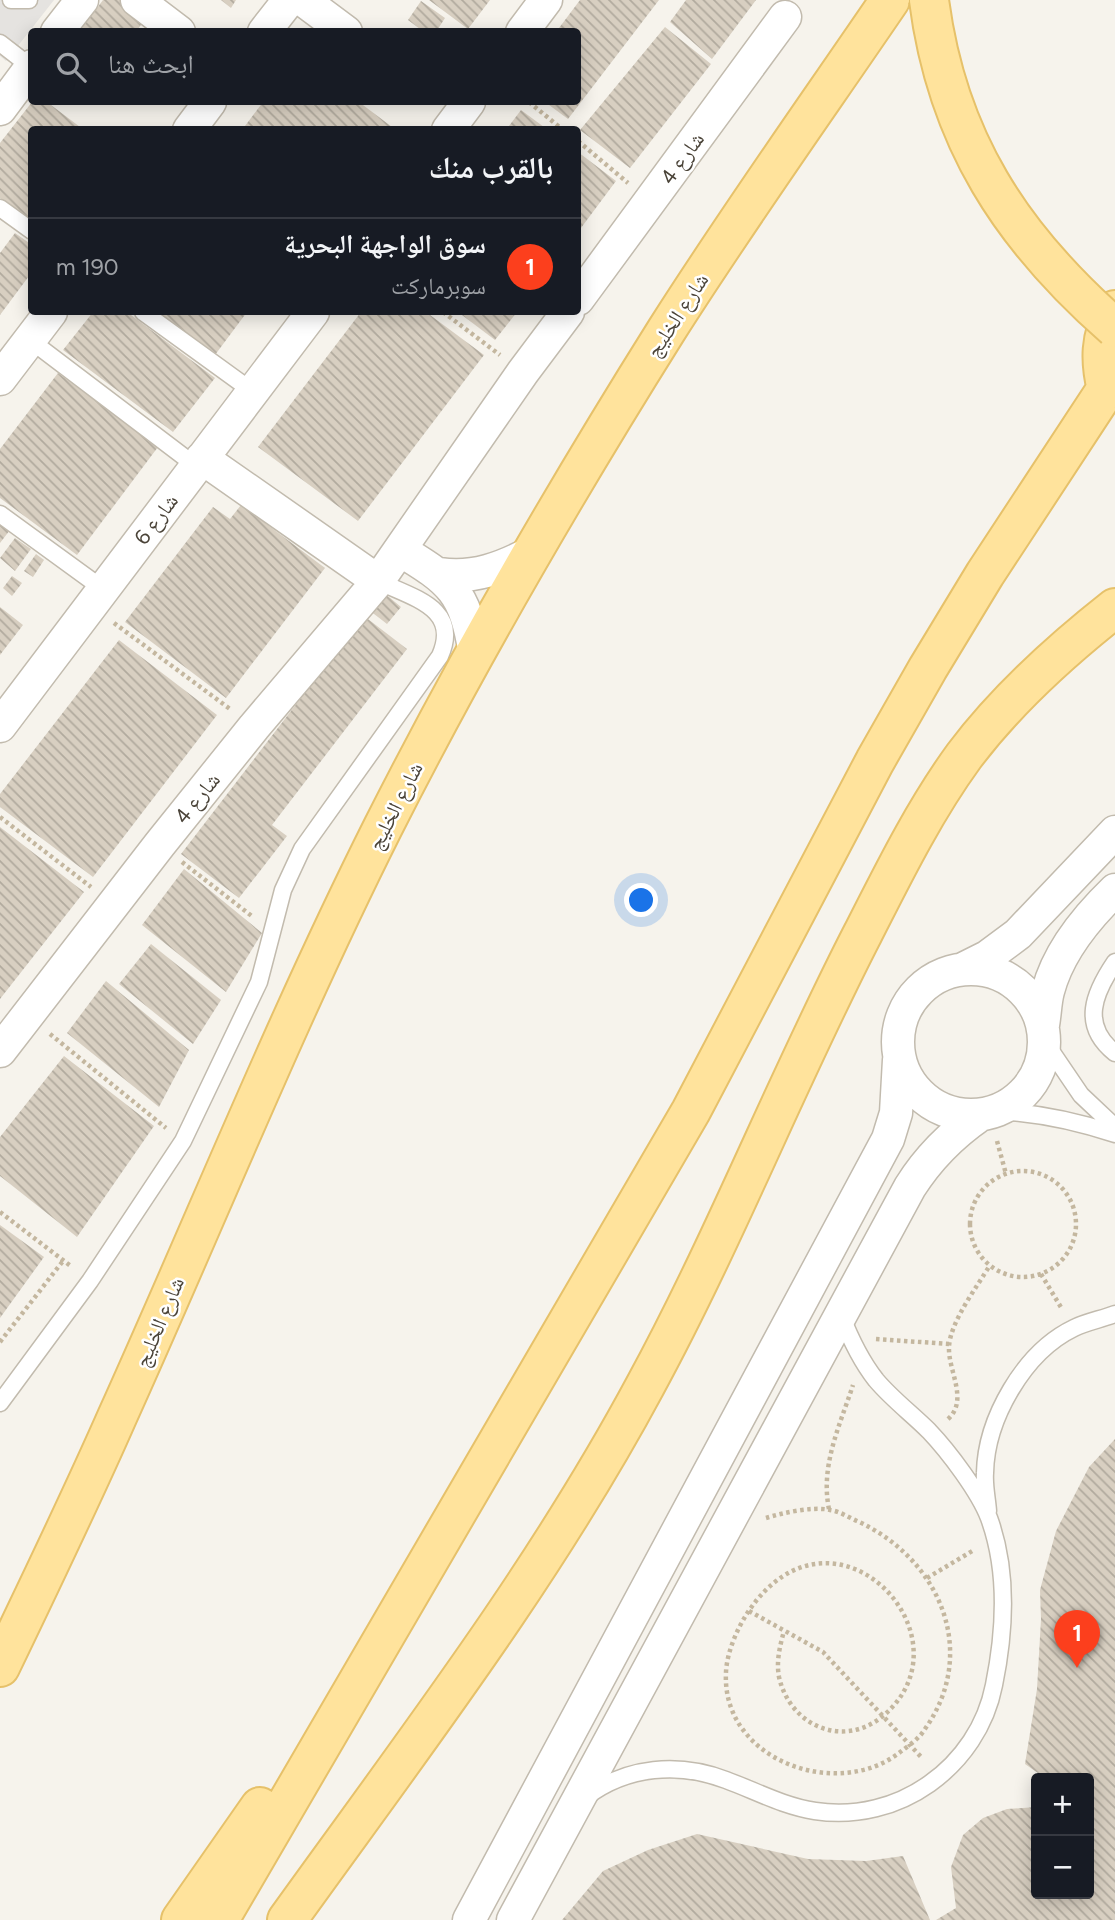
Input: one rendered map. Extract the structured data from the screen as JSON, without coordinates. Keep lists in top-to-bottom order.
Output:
{
  "streets": {
    "main road": ["شارع الخليج"],
    "street": ["شارع 4", "شارع 6"]
  },
  "page": {
    "search": "ابحث هنا",
    "heading": "بالقرب منك",
    "list": [
      {
        "mark": "1",
        "name": "سوق الواجهة البحرية",
        "note": "سوبرماركت",
        "value": "190 m"
      }
    ],
    "pins": "1",
    "map_buttons": ["+", "−"]
  }
}
